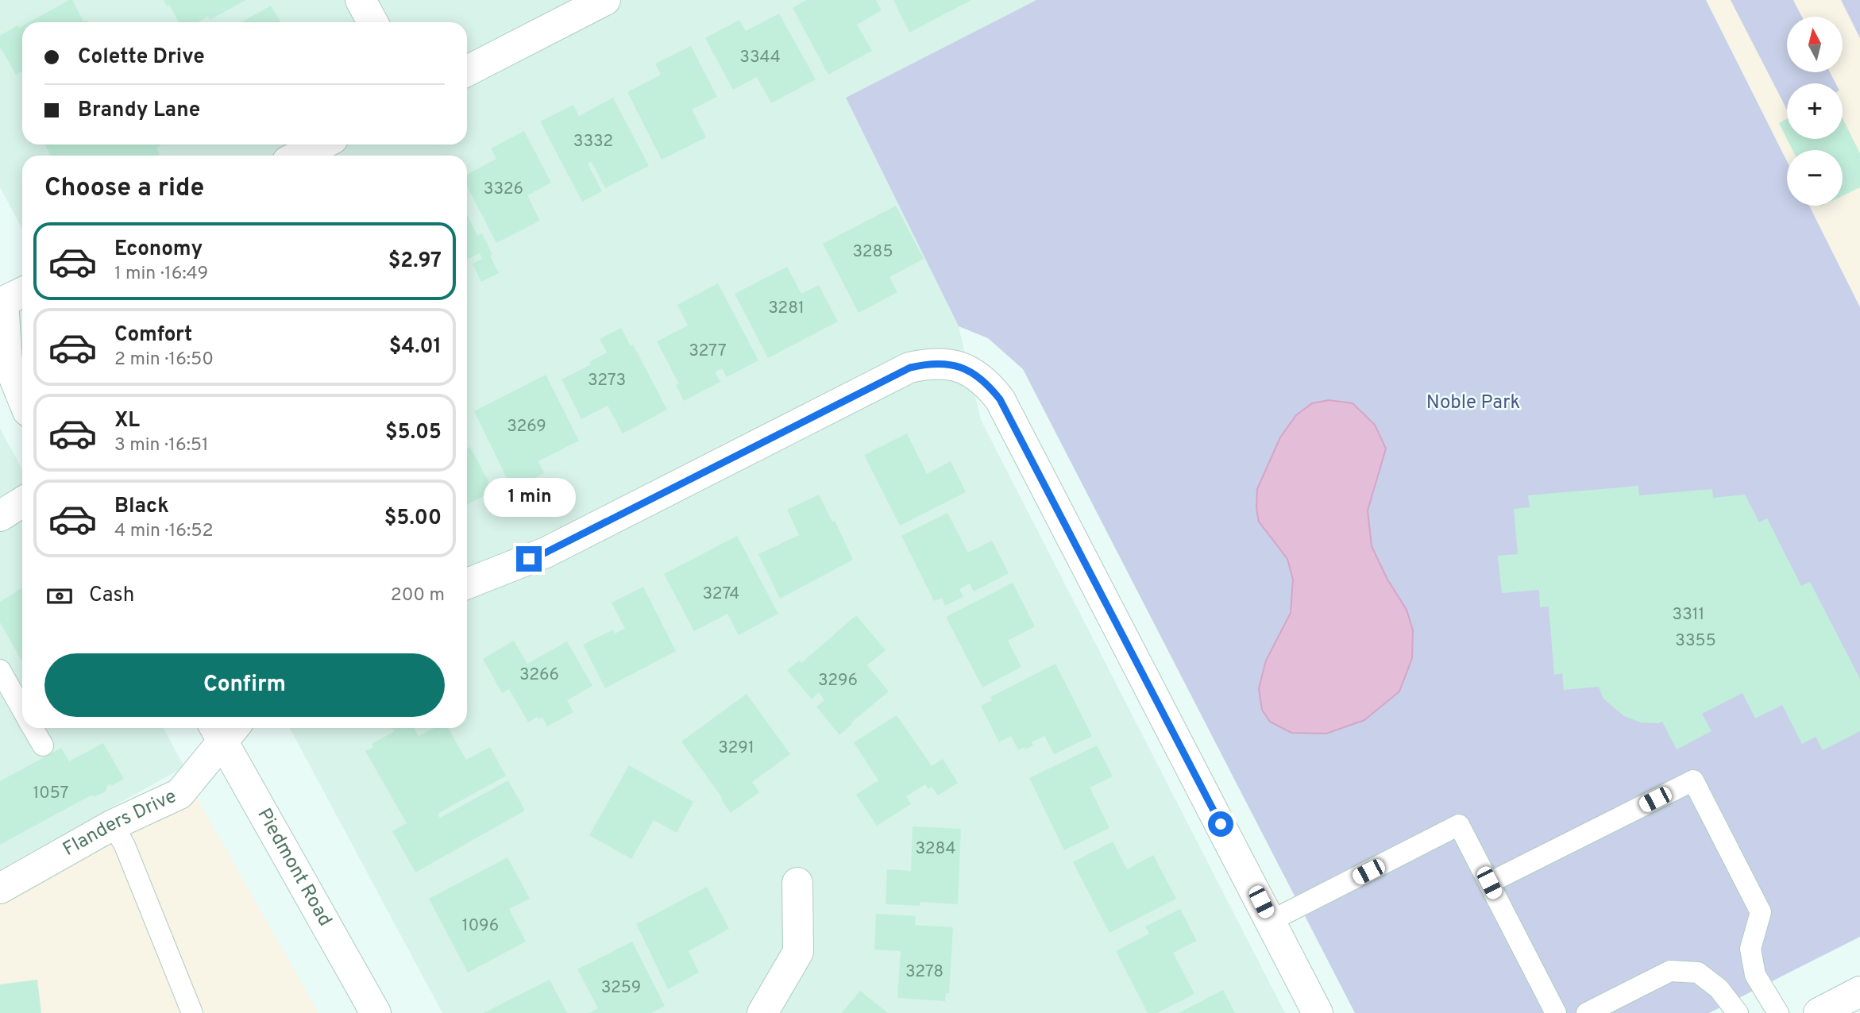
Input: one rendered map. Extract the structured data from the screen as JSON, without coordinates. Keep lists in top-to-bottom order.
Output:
{
  "streets": {
    "street": ["Flanders Drive", "Piedmont Road"]
  },
  "crossings": [
    ["Flanders Drive", "Piedmont Road"]
  ],
  "parks": ["Noble Park"],
  "house_numbers": [
    "3344",
    "3332",
    "3326",
    "3285",
    "3281",
    "3277",
    "3273",
    "3269",
    "3274",
    "3311",
    "3355",
    "3266",
    "3296",
    "3291",
    "1057",
    "3284",
    "1096",
    "3278",
    "3259"
  ],
  "north": "top",
  "page": {
    "map_buttons": ["+", "−"],
    "banner": ["Colette Drive", "Brandy Lane"],
    "heading": "Choose a ride",
    "list": [
      {
        "name": "Economy",
        "note": "1 min · 16:49",
        "value": "$2.97"
      },
      {
        "name": "Comfort",
        "note": "2 min · 16:50",
        "value": "$4.01"
      },
      {
        "name": "XL",
        "note": "3 min · 16:51",
        "value": "$5.05"
      },
      {
        "name": "Black",
        "note": "4 min · 16:52",
        "value": "$5.00"
      }
    ],
    "bubble": "1 min",
    "pay": ["Cash", "200 m"],
    "buttons": "Confirm"
  }
}
